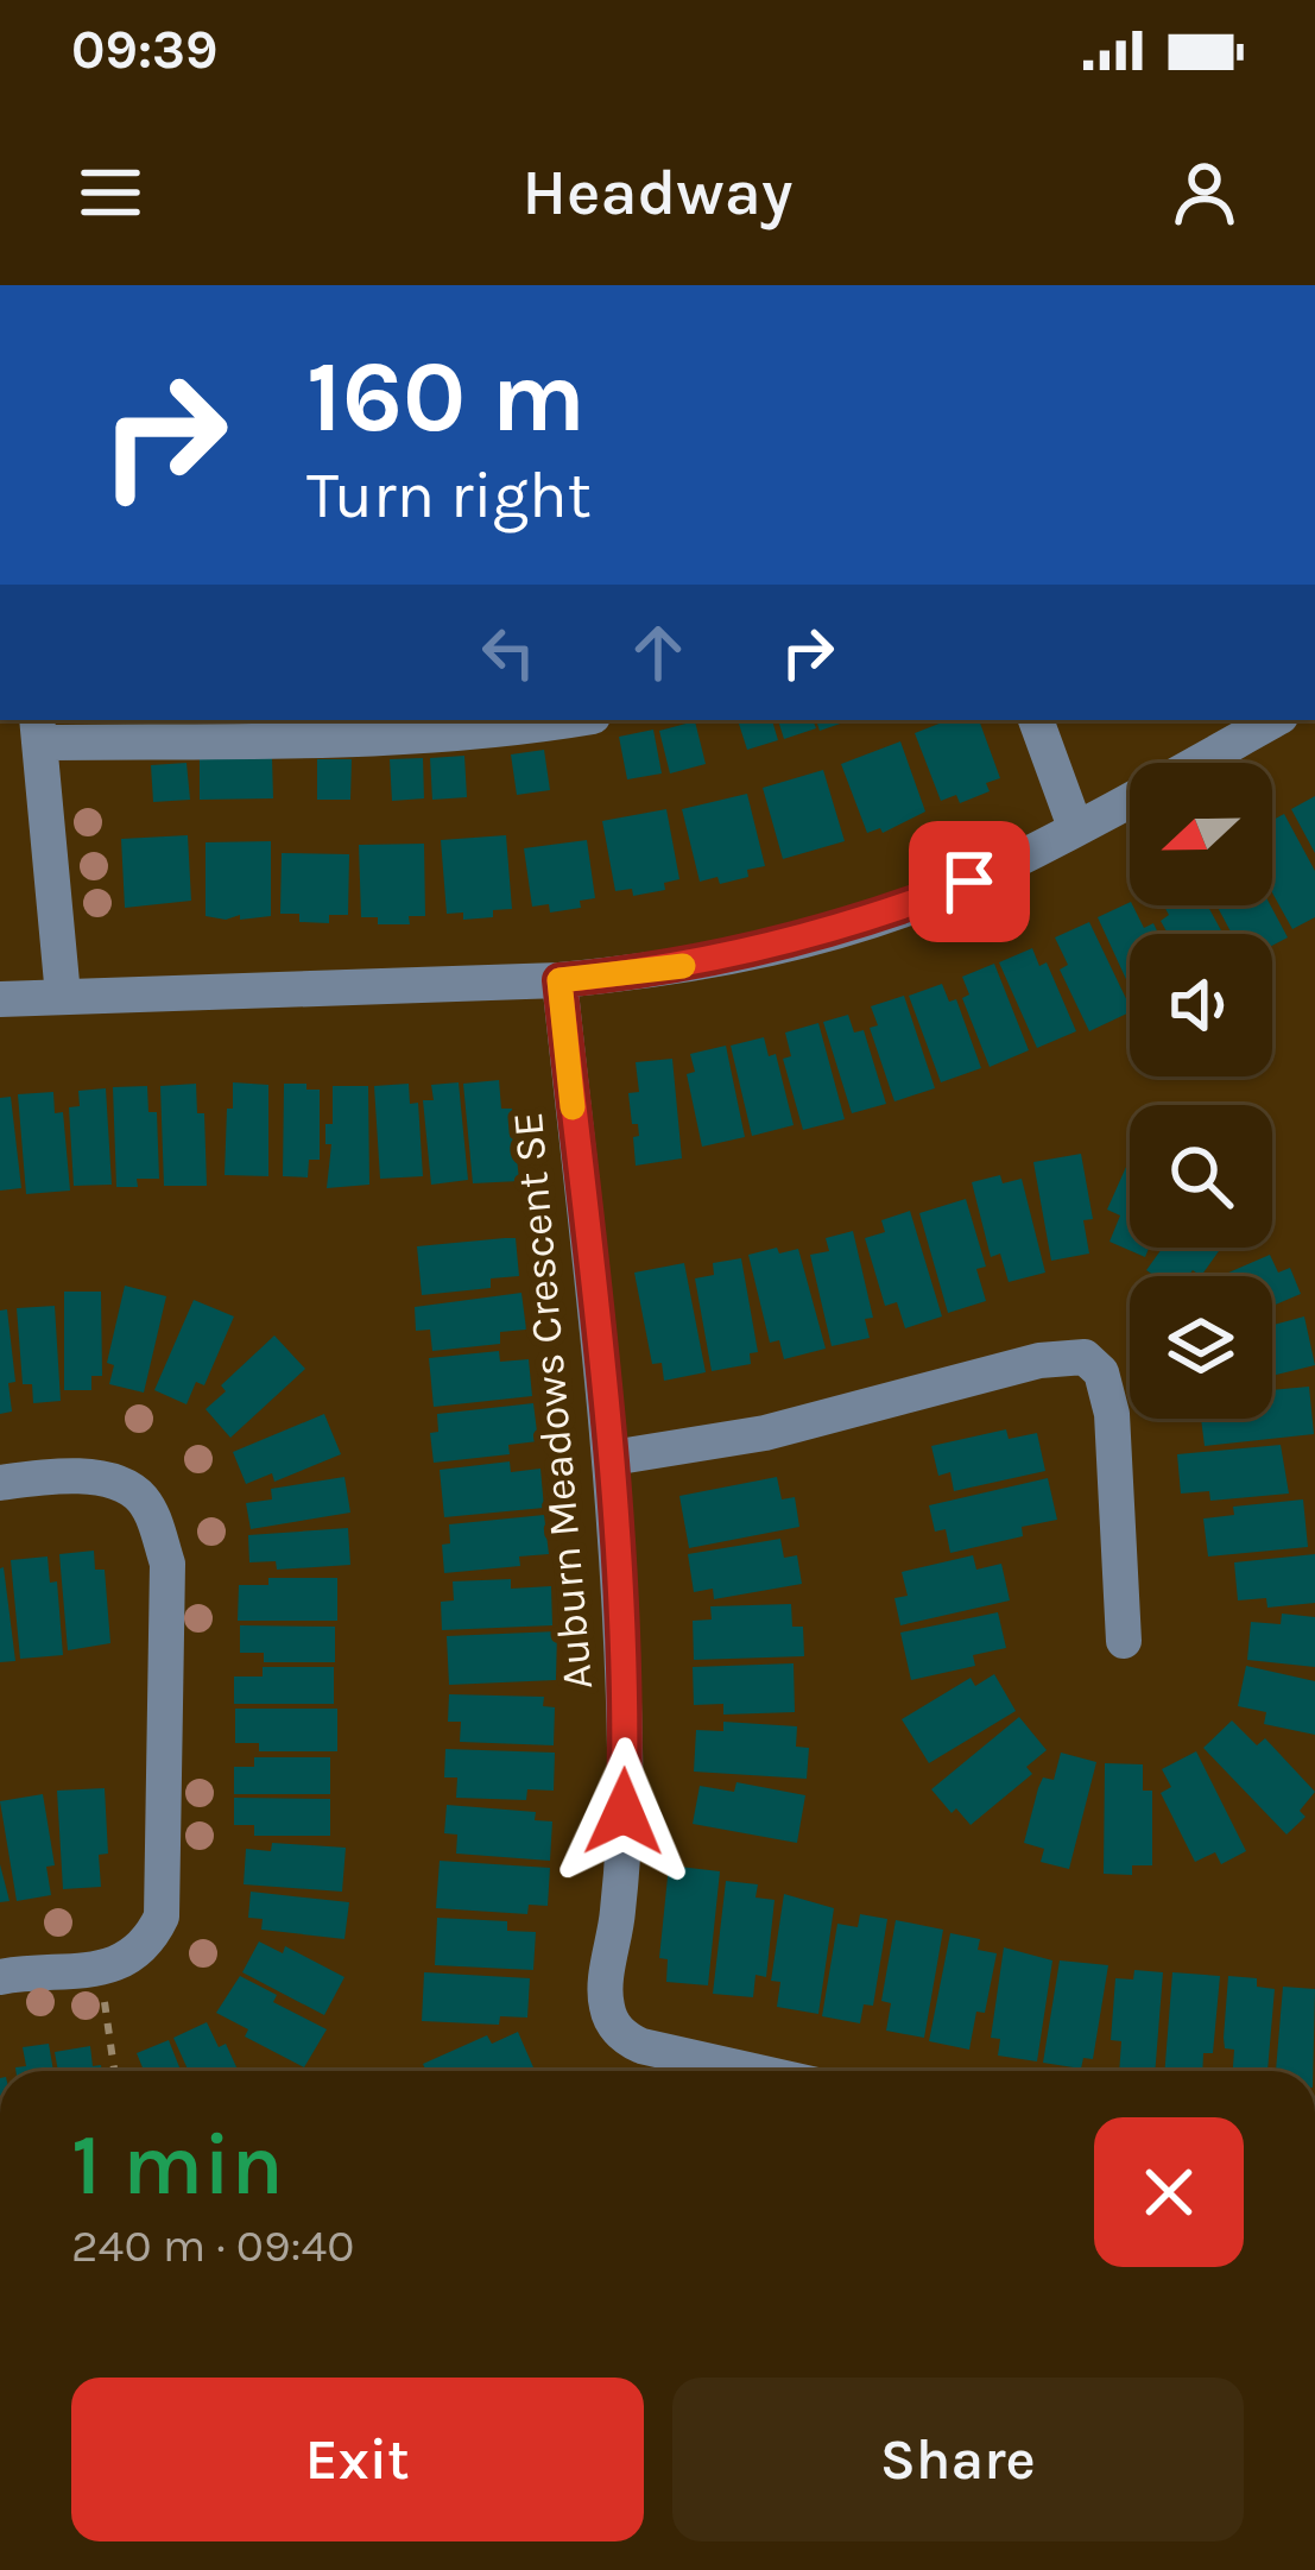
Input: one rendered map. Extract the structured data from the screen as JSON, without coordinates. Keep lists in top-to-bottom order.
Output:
{
  "streets": {
    "street": ["Auburn Meadows Crescent SE"]
  },
  "north": "left",
  "page": {
    "status": "09:39",
    "header": "Headway",
    "turn": ["160 m", "Turn right"],
    "heading": ["1 min", "240 m · 09:40"],
    "buttons": ["Exit", "Share"]
  }
}
